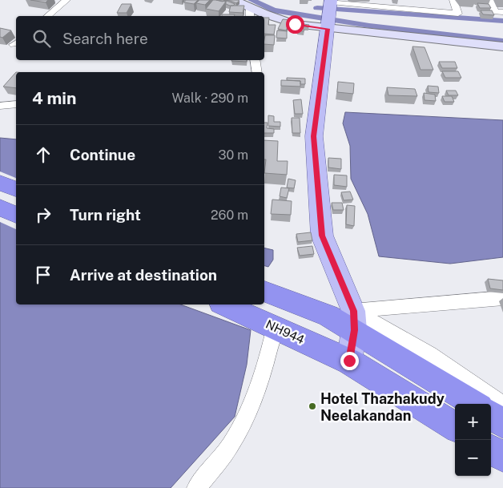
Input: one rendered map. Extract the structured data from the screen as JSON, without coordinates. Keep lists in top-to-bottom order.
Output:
{
  "streets": {
    "highway": ["NH944"]
  },
  "places": ["Hotel Thazhakudy Neelakandan"],
  "page": {
    "search": "Search here",
    "heading": ["4 min", "Walk · 290 m"],
    "list": [
      ["Continue", "30 m"],
      ["Turn right", "260 m"],
      "Arrive at destination"
    ],
    "map_buttons": ["+", "−"]
  }
}
